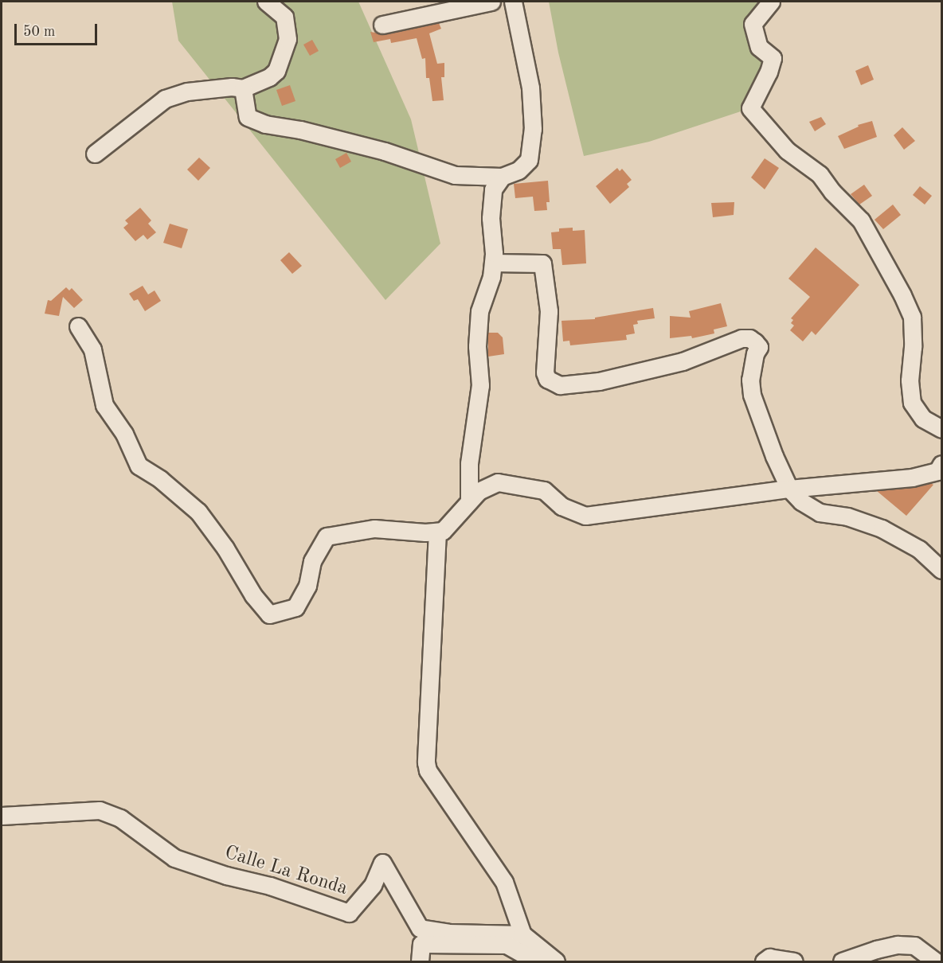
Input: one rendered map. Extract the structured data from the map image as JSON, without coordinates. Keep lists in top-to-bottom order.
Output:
{
  "streets": {
    "street": ["Calle La Ronda"]
  },
  "scale_bar": "50 m"
}
